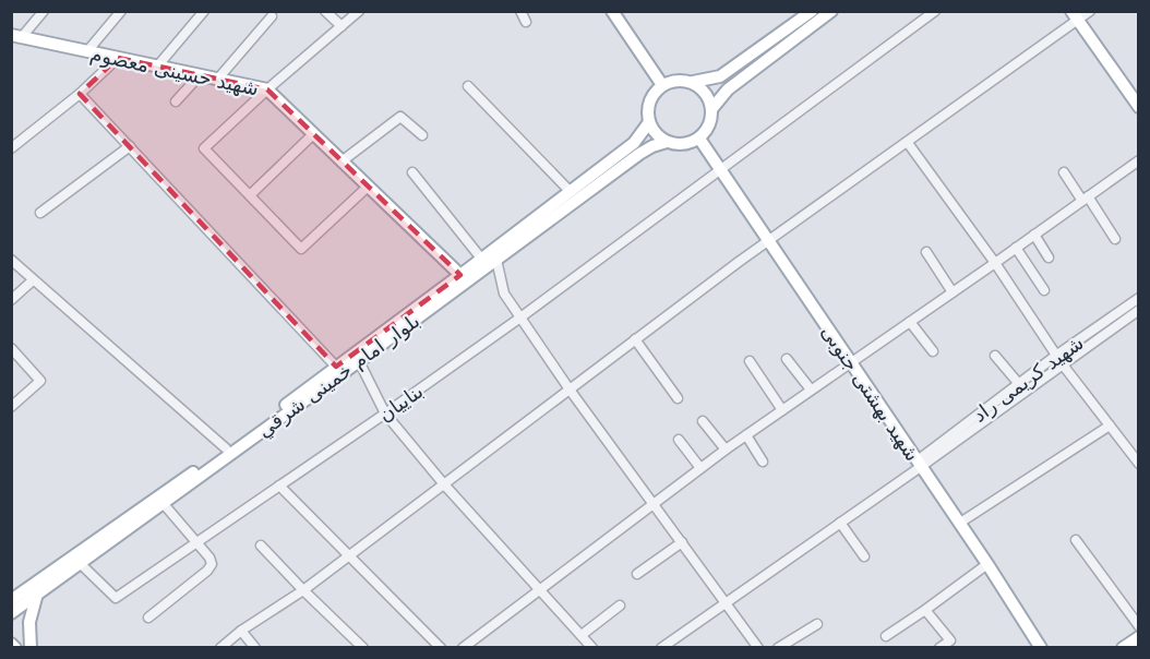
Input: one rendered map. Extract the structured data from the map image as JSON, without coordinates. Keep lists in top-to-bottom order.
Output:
{
  "streets": {
    "main road": ["شهید حسینی معصوم", "بلوار امام خمینی شرقي", "شهید بهشتی جنوبی"],
    "street": ["شهید کریمی راد", "بناییان"]
  },
  "crossings": [
    ["شهید حسینی معصوم", "بلوار امام خمینی شرقي"],
    ["بلوار امام خمینی شرقي", "شهید بهشتی جنوبی"],
    ["بلوار امام خمینی شرقي", "بناییان"],
    ["شهید کریمی راد", "شهید بهشتی جنوبی"],
    ["شهید بهشتی جنوبی", "بناییان"]
  ]
}
